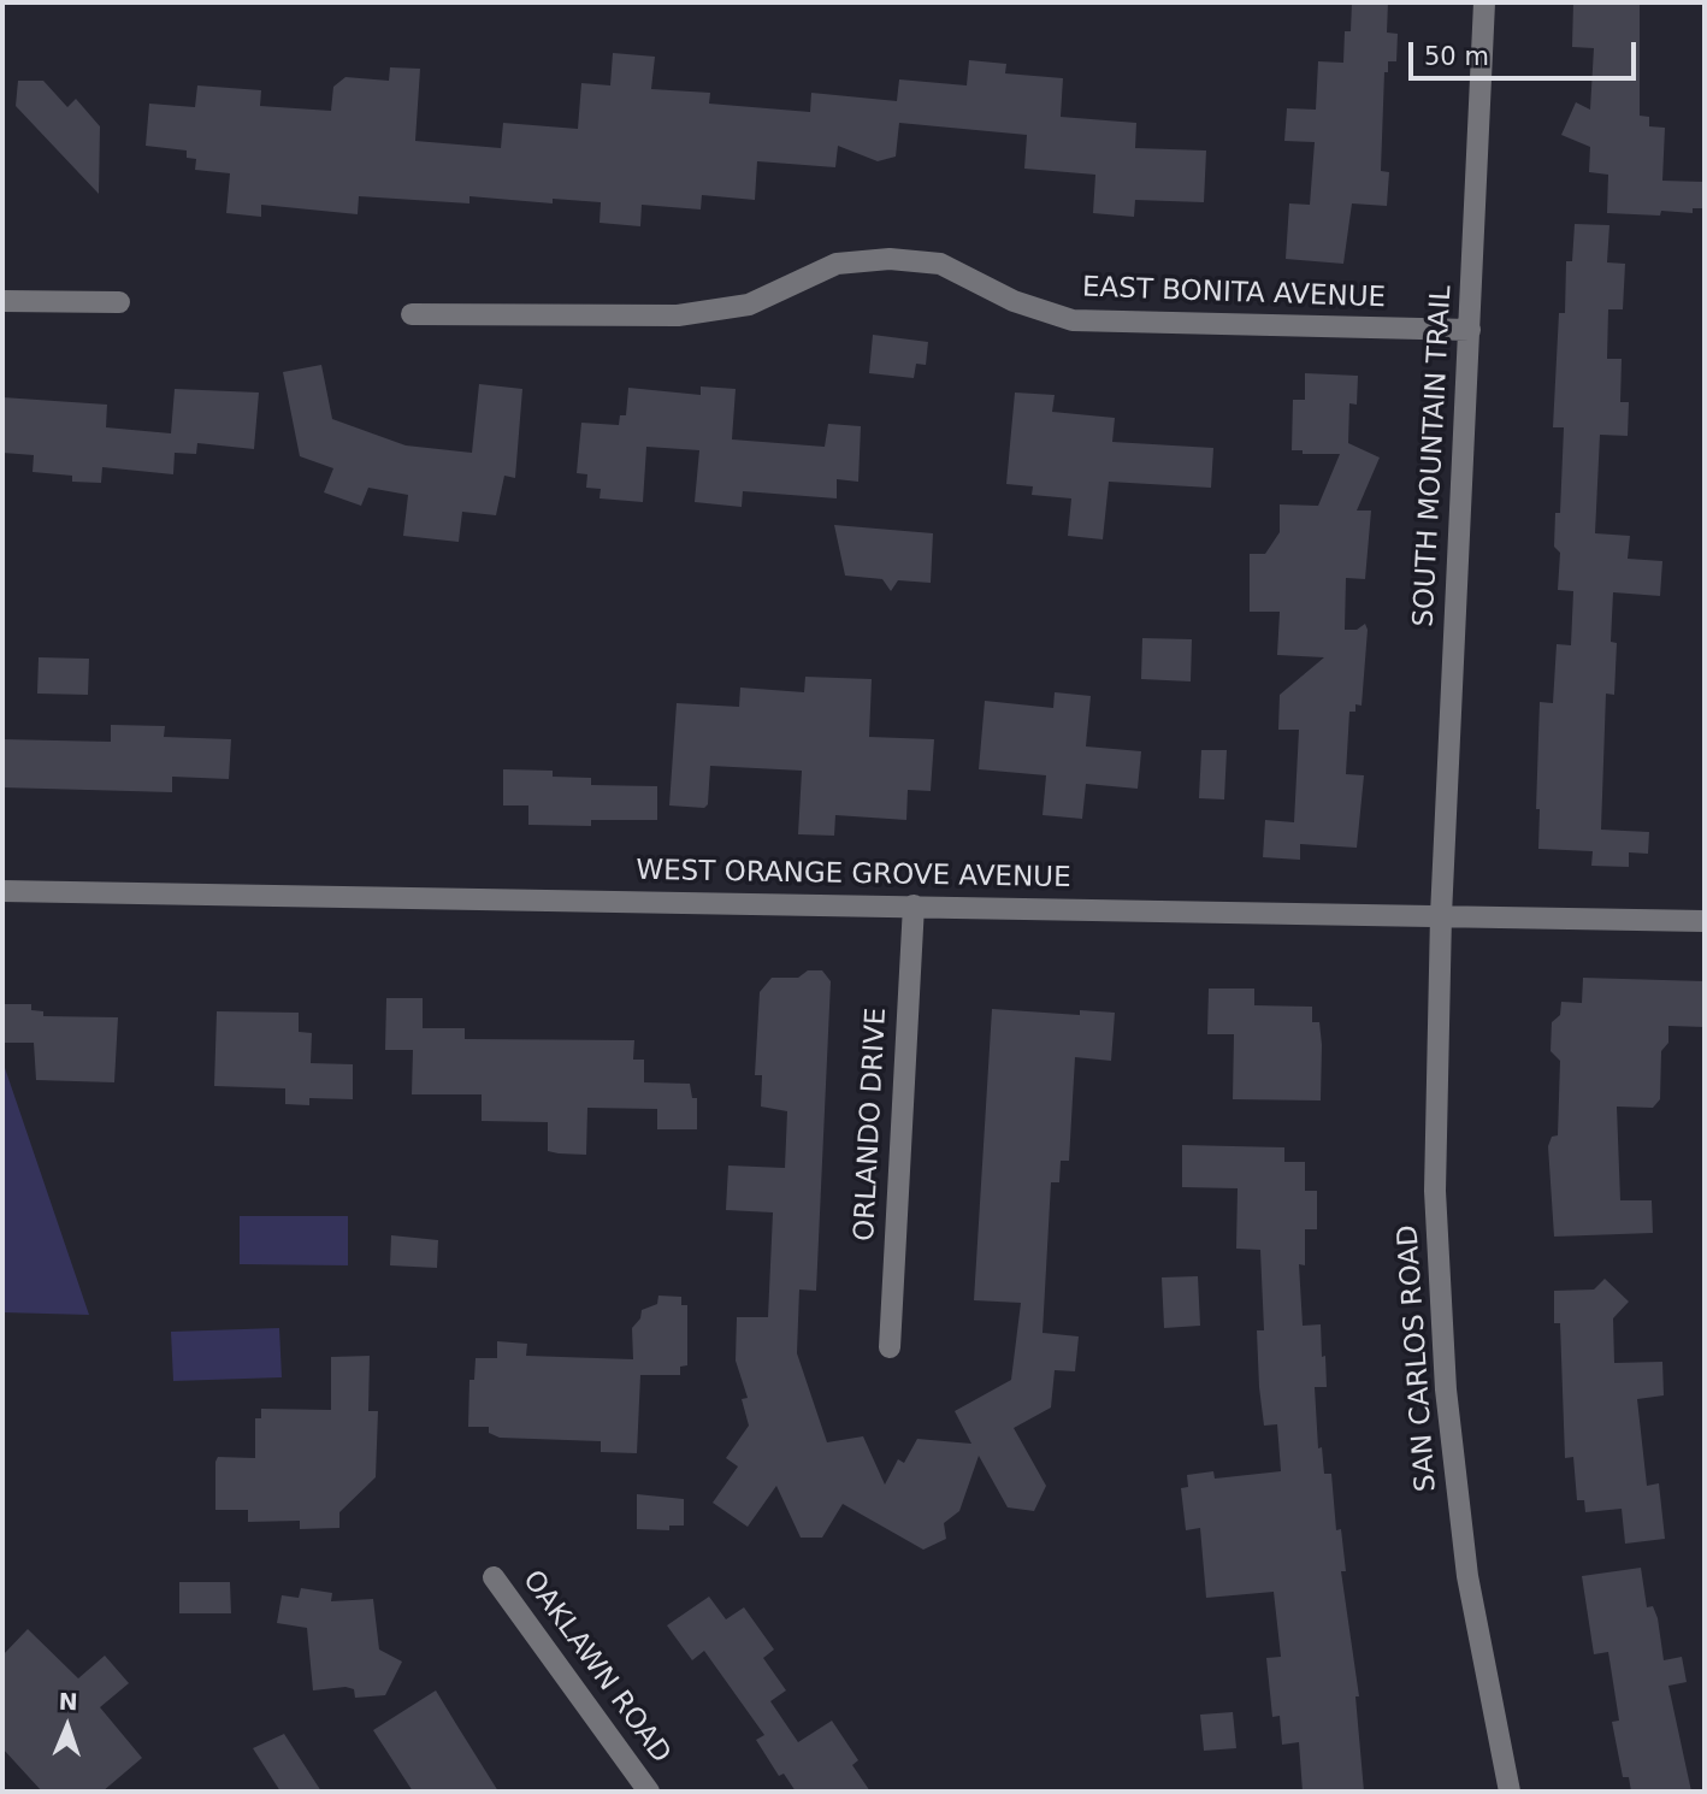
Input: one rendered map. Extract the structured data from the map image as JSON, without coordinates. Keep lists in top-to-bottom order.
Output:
{
  "streets": {
    "street": [
      "EAST BONITA AVENUE",
      "SOUTH MOUNTAIN TRAIL",
      "WEST ORANGE GROVE AVENUE",
      "ORLANDO DRIVE",
      "SAN CARLOS ROAD",
      "OAKLAWN ROAD"
    ]
  },
  "crossings": [
    ["EAST BONITA AVENUE", "SOUTH MOUNTAIN TRAIL"],
    ["SOUTH MOUNTAIN TRAIL", "WEST ORANGE GROVE AVENUE"],
    ["SOUTH MOUNTAIN TRAIL", "SAN CARLOS ROAD"],
    ["WEST ORANGE GROVE AVENUE", "ORLANDO DRIVE"],
    ["WEST ORANGE GROVE AVENUE", "SAN CARLOS ROAD"]
  ],
  "scale_bar": "50 m",
  "north": "top"
}
